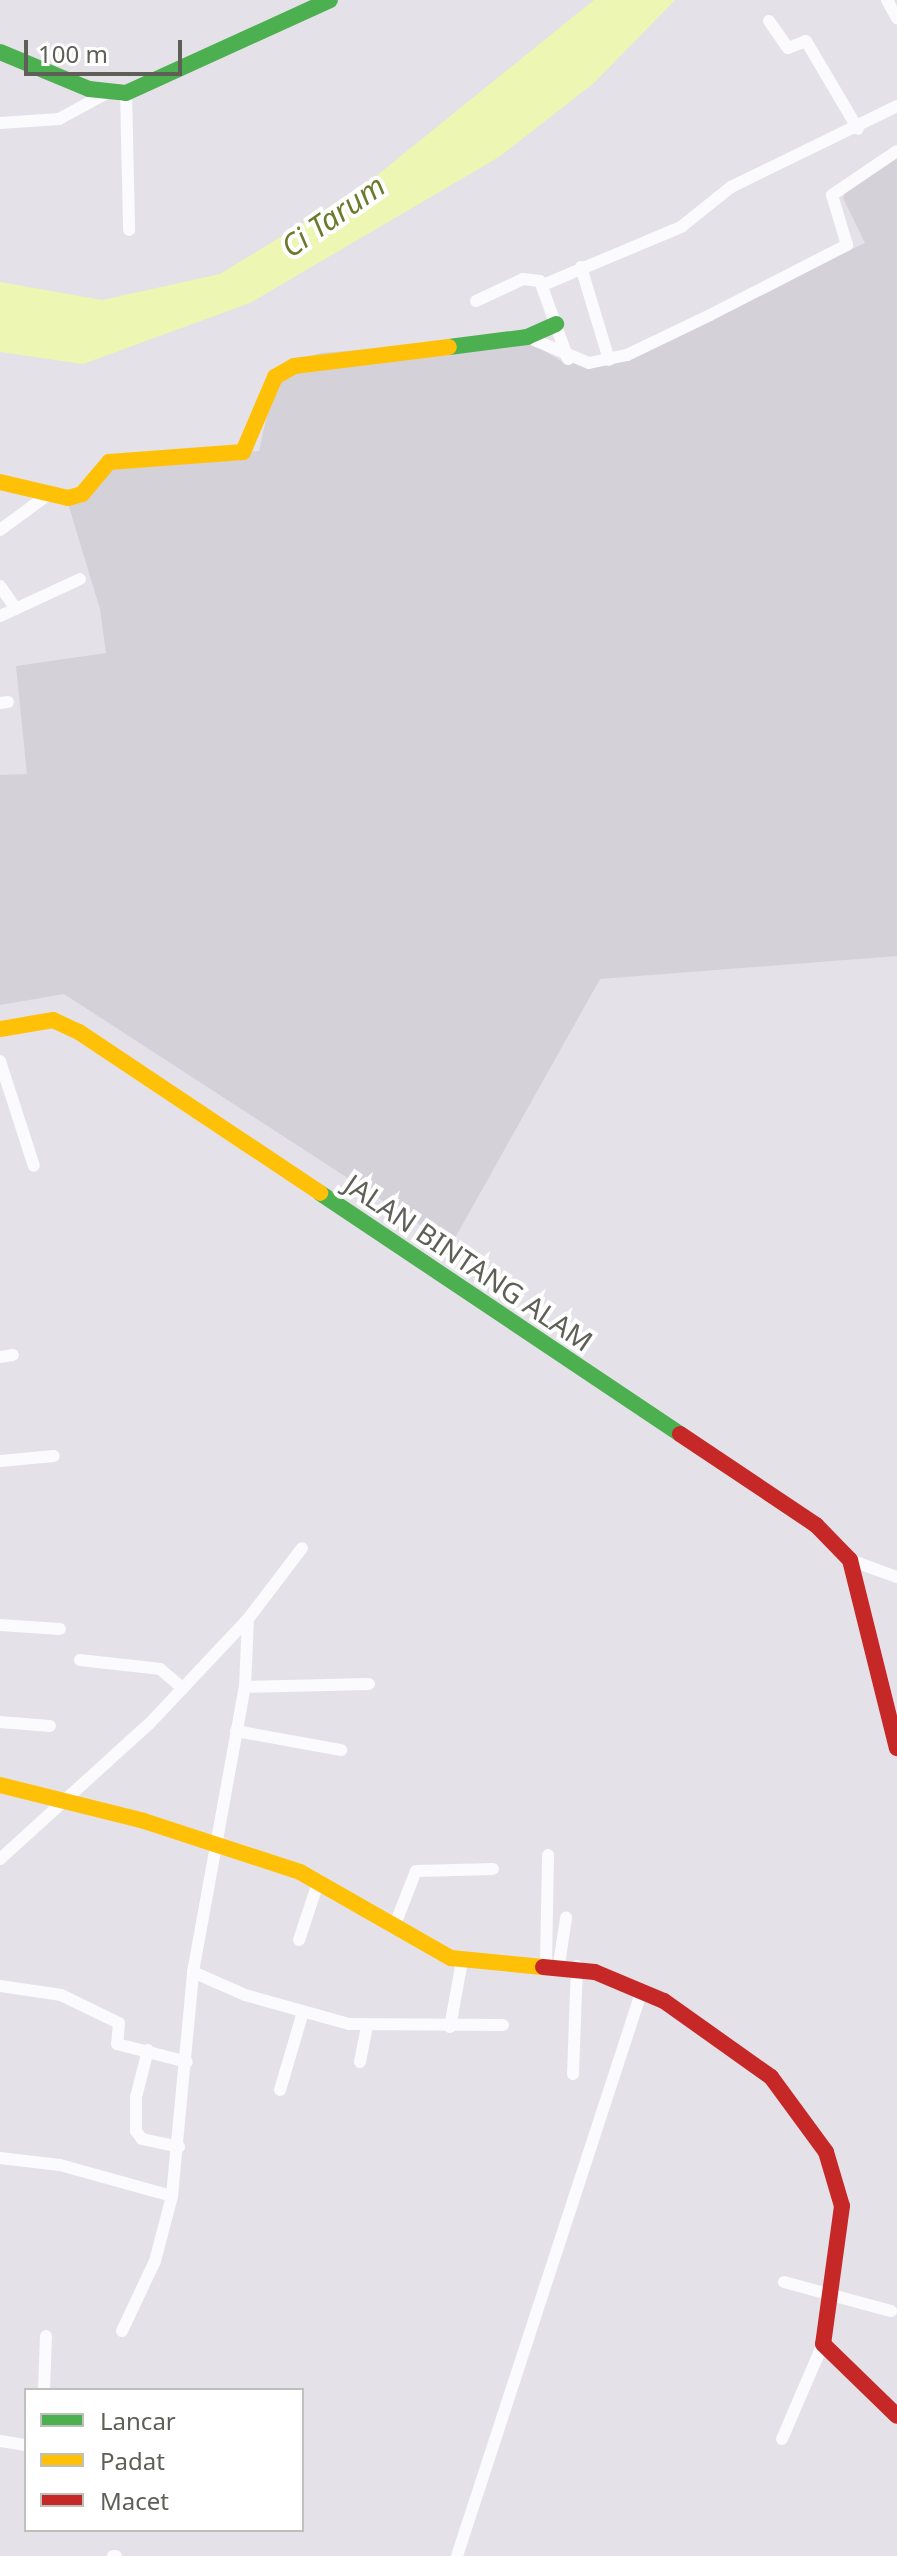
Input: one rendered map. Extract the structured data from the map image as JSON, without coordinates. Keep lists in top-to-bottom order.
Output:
{
  "streets": {
    "street": ["JALAN BINTANG ALAM"]
  },
  "water": ["Ci Tarum"],
  "legend": ["Lancar", "Padat", "Macet"],
  "scale_bar": "100 m"
}
